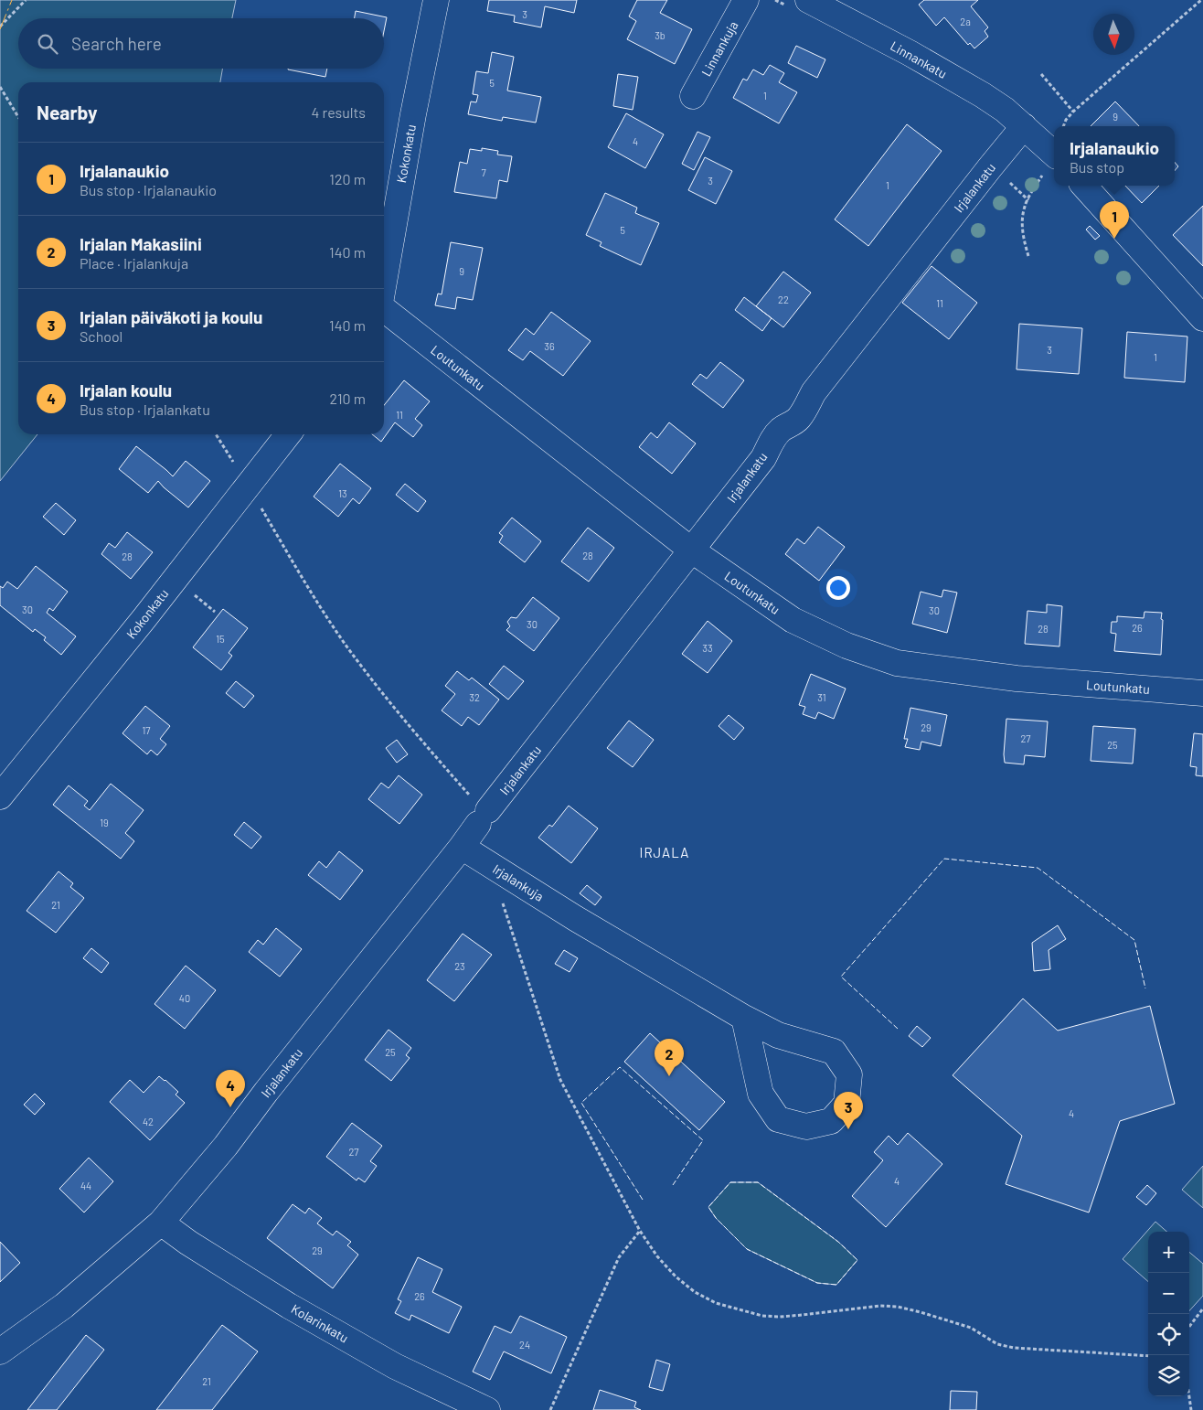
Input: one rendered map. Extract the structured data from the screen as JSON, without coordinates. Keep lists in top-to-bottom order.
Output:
{
  "streets": {
    "street": [
      "Linnankuja",
      "Linnankatu",
      "Kokonkatu",
      "Irjalankatu",
      "Loutunkatu",
      "Irjalankuja",
      "Kolarinkatu"
    ]
  },
  "crossings": [
    ["Linnankatu", "Irjalankatu"],
    ["Irjalankatu", "Loutunkatu"],
    ["Irjalankatu", "Irjalankuja"],
    ["Irjalankatu", "Kolarinkatu"]
  ],
  "districts": ["IRJALA"],
  "house_numbers": [
    "3",
    "2a",
    "3b",
    "5",
    "1",
    "9",
    "4",
    "7",
    "3",
    "1",
    "5",
    "9",
    "22",
    "11",
    "36",
    "3",
    "1",
    "11",
    "13",
    "28",
    "28",
    "30",
    "30",
    "30",
    "26",
    "28",
    "15",
    "33",
    "32",
    "31",
    "29",
    "17",
    "27",
    "25",
    "19",
    "21",
    "23",
    "40",
    "25",
    "4",
    "42",
    "27",
    "4",
    "44",
    "29",
    "26",
    "24",
    "21"
  ],
  "north": "bottom",
  "page": {
    "search": "Search here",
    "heading": ["Nearby", "4 results"],
    "popup": ["Irjalanaukio", "Bus stop"],
    "list": [
      {
        "mark": "1",
        "name": "Irjalanaukio",
        "note": "Bus stop · Irjalanaukio",
        "value": "120 m"
      },
      {
        "mark": "2",
        "name": "Irjalan Makasiini",
        "note": "Place · Irjalankuja",
        "value": "140 m"
      },
      {
        "mark": "3",
        "name": "Irjalan päiväkoti ja koulu",
        "note": "School",
        "value": "140 m"
      },
      {
        "mark": "4",
        "name": "Irjalan koulu",
        "note": "Bus stop · Irjalankatu",
        "value": "210 m"
      }
    ],
    "pins": [
      "1",
      "2",
      "4",
      "3"
    ],
    "map_buttons": ["+", "−"]
  }
}
